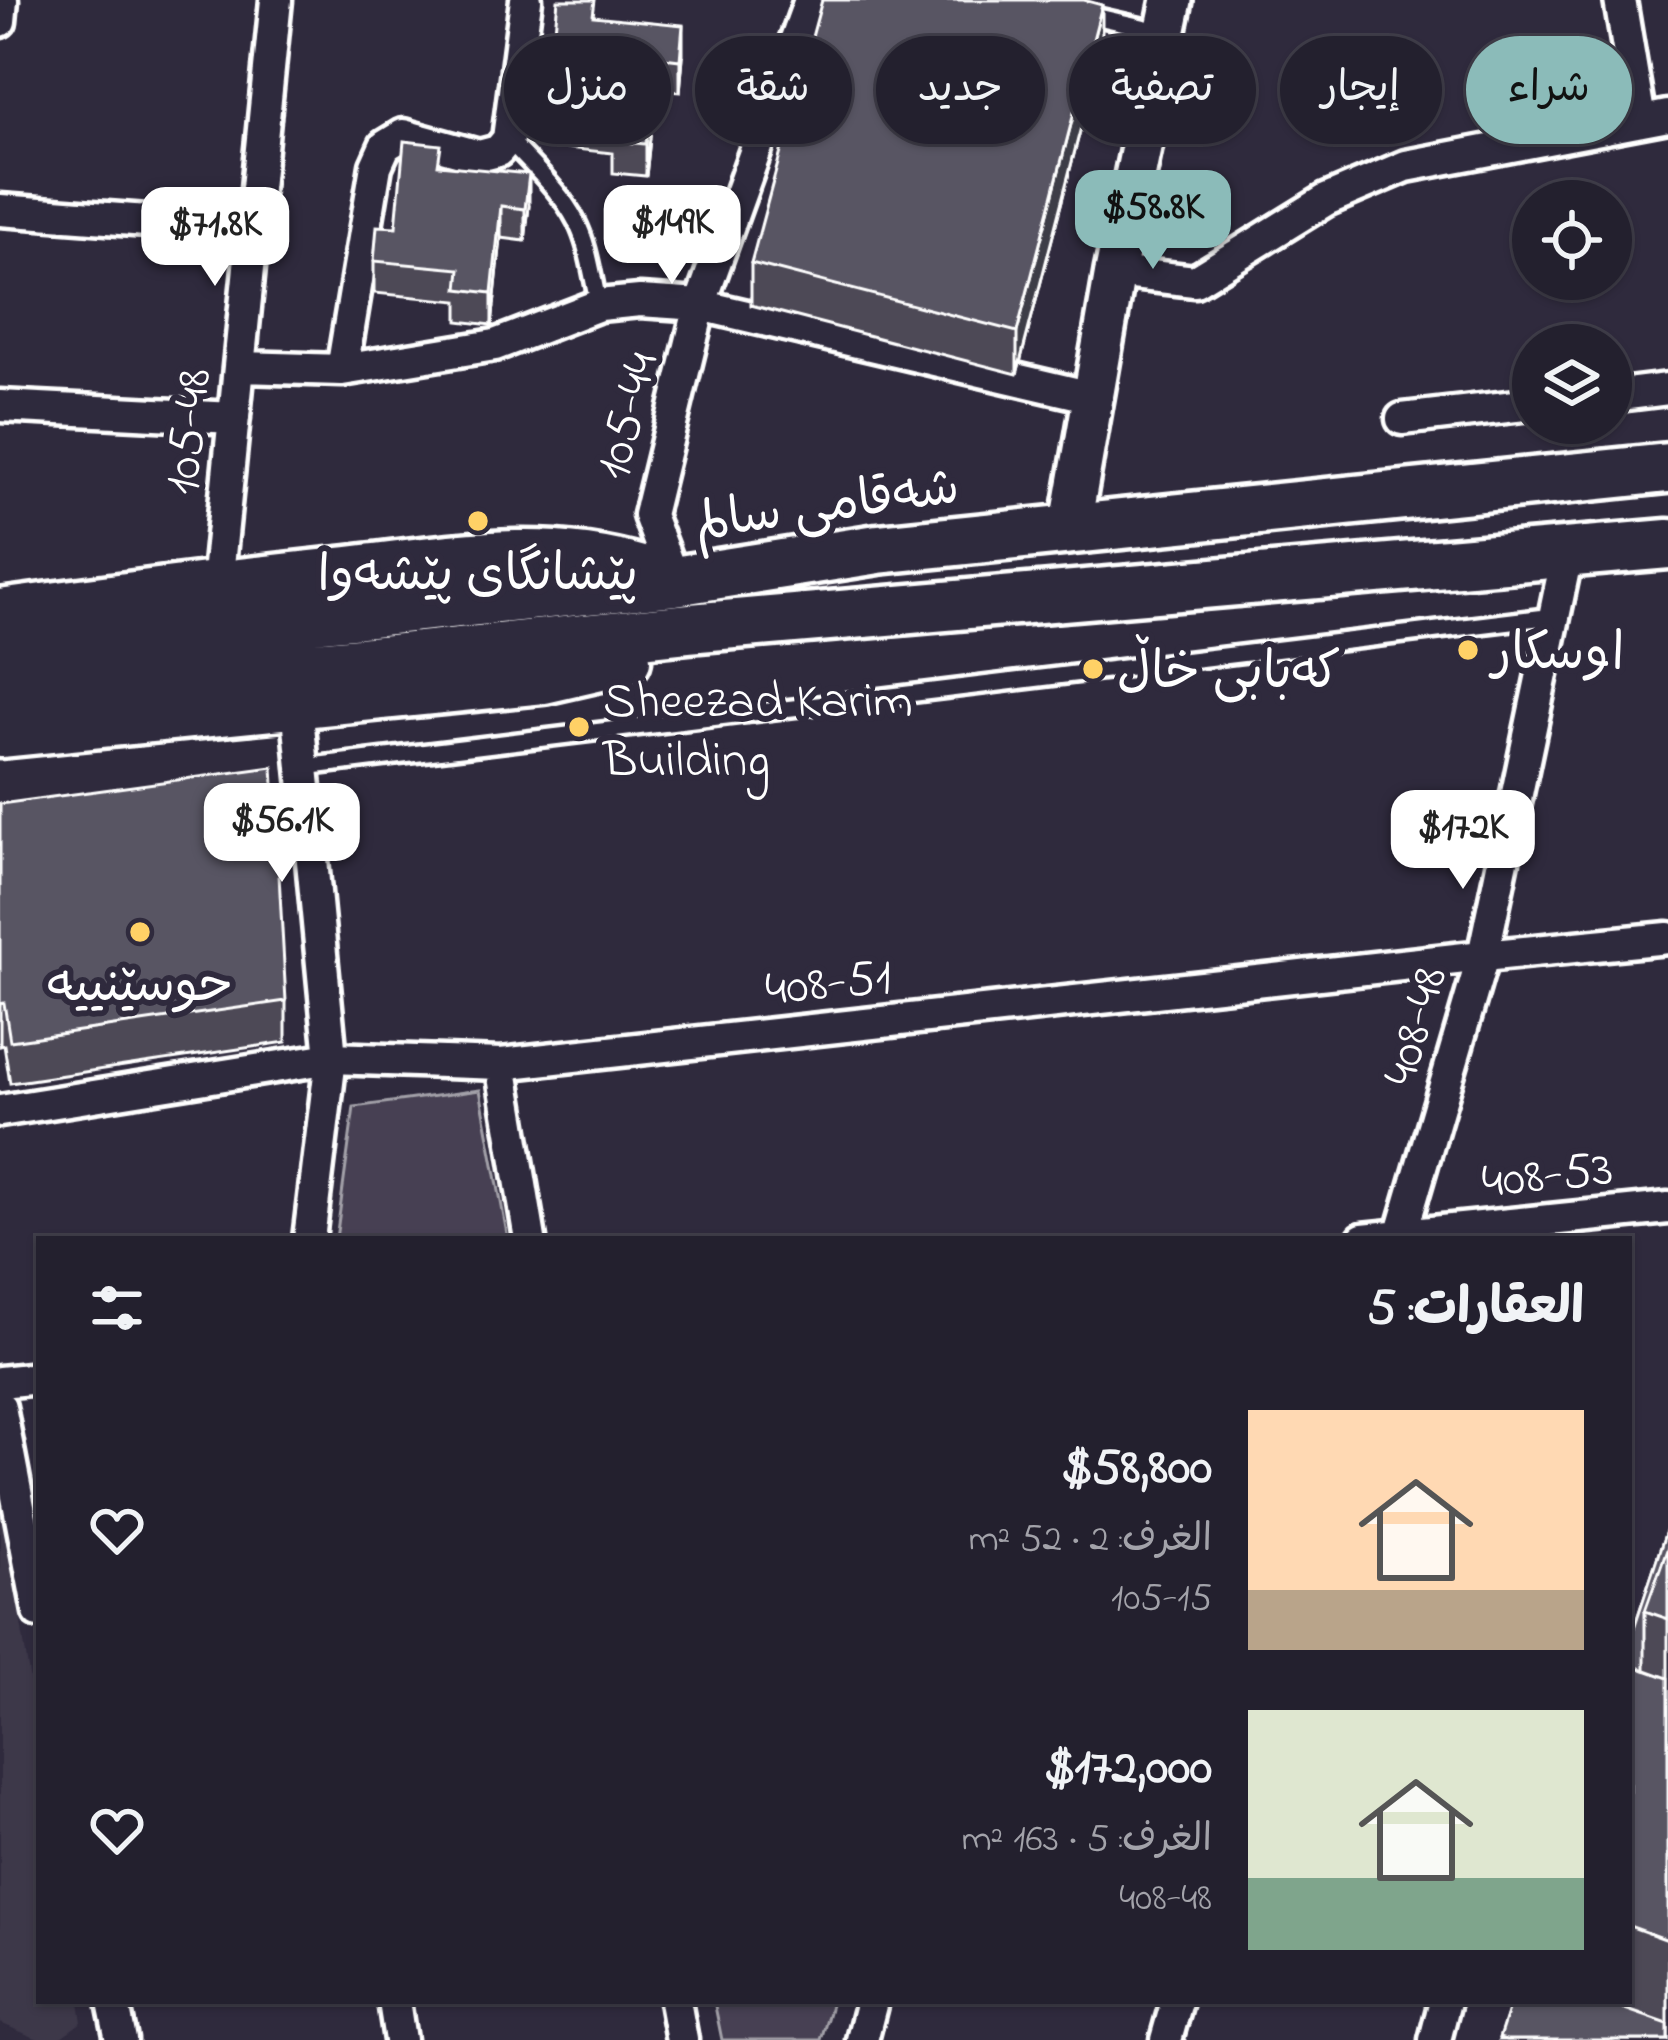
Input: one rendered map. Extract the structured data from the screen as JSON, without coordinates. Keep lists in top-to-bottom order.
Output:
{
  "streets": {
    "main road": ["شەقامی سالم"],
    "street": [
      "105-44",
      "105-48",
      "408-51",
      "408-48",
      "408-53"
    ]
  },
  "crossings": [
    ["105-44", "شەقامی سالم"],
    ["شەقامی سالم", "408-48"],
    ["408-51", "408-48"]
  ],
  "places": [
    "پێشانگای پێشەوا",
    "اوسكار",
    "کەبابی خاڵ",
    "Sheezad Karim Building",
    "حوسێنییە"
  ],
  "page": {
    "chip": [
      "شراء",
      "إيجار",
      "تصفية",
      "جديد",
      "شقة",
      "منزل"
    ],
    "price": [
      "$58.8K",
      "$149K",
      "$71.8K",
      "$56.1K",
      "$172K"
    ],
    "heading": "العقارات: 5",
    "list": [
      {
        "name": "$58,800",
        "note": "الغرف: 2 · 52 m² · 105-15"
      },
      {
        "name": "$172,000",
        "note": "الغرف: 5 · 163 m² · 408-48"
      }
    ]
  }
}
